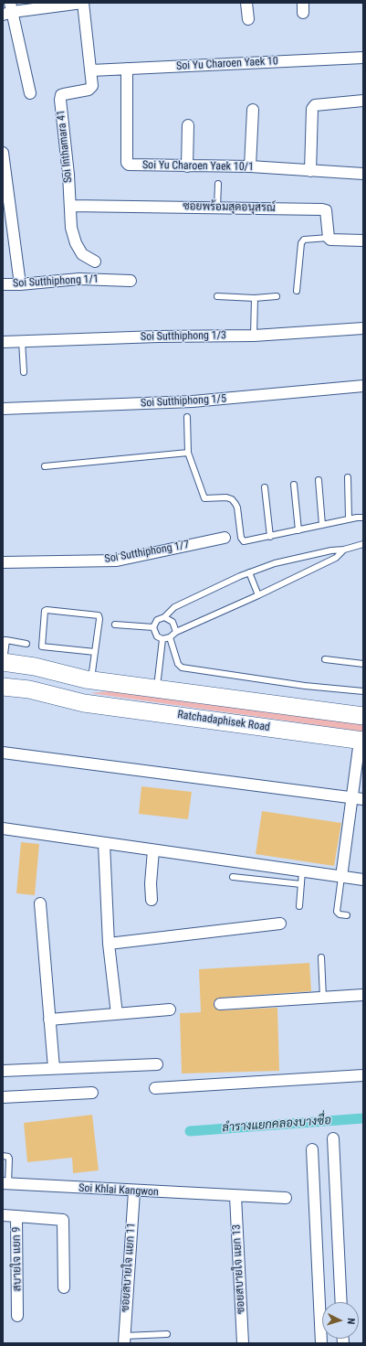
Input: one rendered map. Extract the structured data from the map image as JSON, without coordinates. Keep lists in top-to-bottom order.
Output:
{
  "streets": {
    "main road": ["Ratchadaphisek Road"],
    "street": [
      "Soi Yu Charoen Yaek 10",
      "Soi Inthamara 41",
      "Soi Yu Charoen Yaek 10/1",
      "ซอยพร้อมสุดอนุสรณ์",
      "Soi Sutthiphong 1/1",
      "Soi Sutthiphong 1/3",
      "Soi Sutthiphong 1/5",
      "Soi Sutthiphong 1/7",
      "Soi Khlai Kangwon",
      "สบายใจ แยก 9",
      "ซอยสบายใจ แยก 11",
      "ซอยสบายใจ แยก 13"
    ]
  },
  "crossings": [
    ["Soi Yu Charoen Yaek 10", "Soi Inthamara 41"],
    ["Soi Yu Charoen Yaek 10", "Soi Yu Charoen Yaek 10/1"],
    ["Soi Inthamara 41", "ซอยพร้อมสุดอนุสรณ์"],
    ["Soi Khlai Kangwon", "ซอยสบายใจ แยก 11"],
    ["Soi Khlai Kangwon", "ซอยสบายใจ แยก 13"]
  ],
  "water": ["ลำรางแยกคลองบางซื่อ"],
  "north": "right"
}
